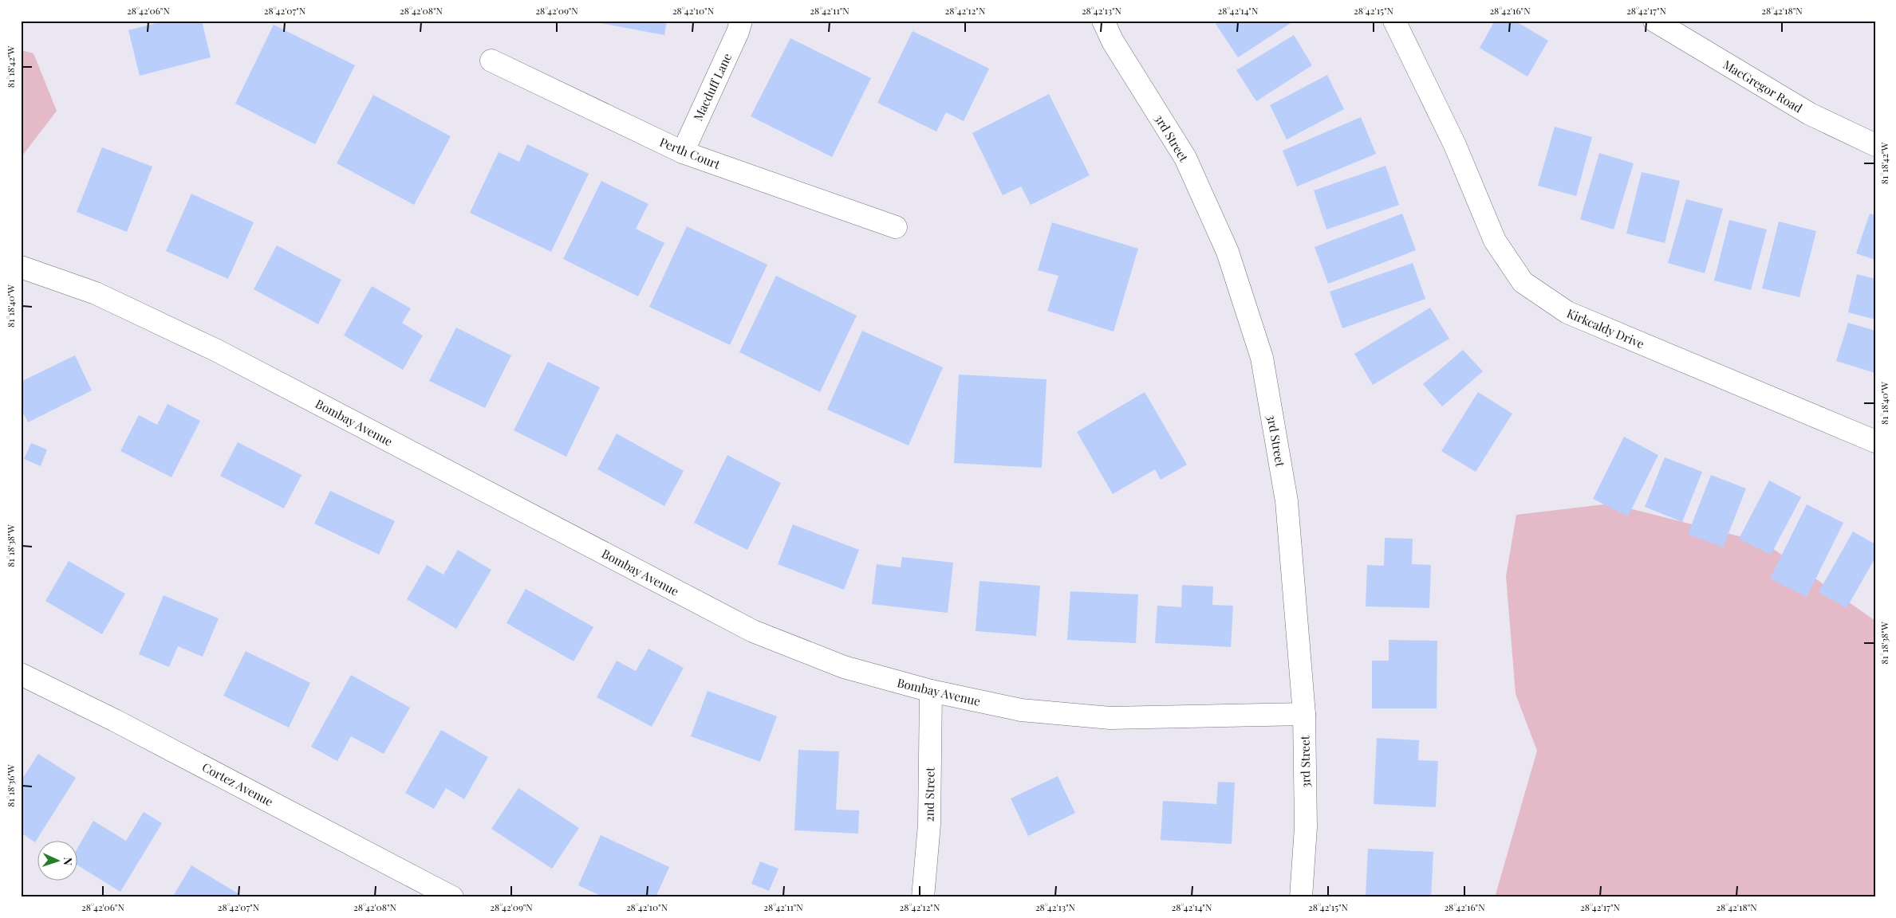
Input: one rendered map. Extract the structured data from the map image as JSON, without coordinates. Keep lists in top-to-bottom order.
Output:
{
  "streets": {
    "street": [
      "MacGregor Road",
      "Macduff Lane",
      "3rd Street",
      "Perth Court",
      "Kirkcaldy Drive",
      "Bombay Avenue",
      "Cortez Avenue",
      "2nd Street"
    ]
  },
  "crossings": [
    ["Macduff Lane", "Perth Court"],
    ["3rd Street", "Bombay Avenue"],
    ["Bombay Avenue", "2nd Street"]
  ],
  "north": "right",
  "coordinates": [
    "28°42'06\"N",
    "28°42'07\"N",
    "28°42'08\"N",
    "28°42'09\"N",
    "28°42'10\"N",
    "28°42'11\"N",
    "28°42'12\"N",
    "28°42'13\"N",
    "28°42'14\"N",
    "28°42'15\"N",
    "28°42'16\"N",
    "28°42'17\"N",
    "28°42'18\"N",
    "81°18'42\"W",
    "81°18'40\"W",
    "81°18'38\"W",
    "81°18'36\"W"
  ]
}
